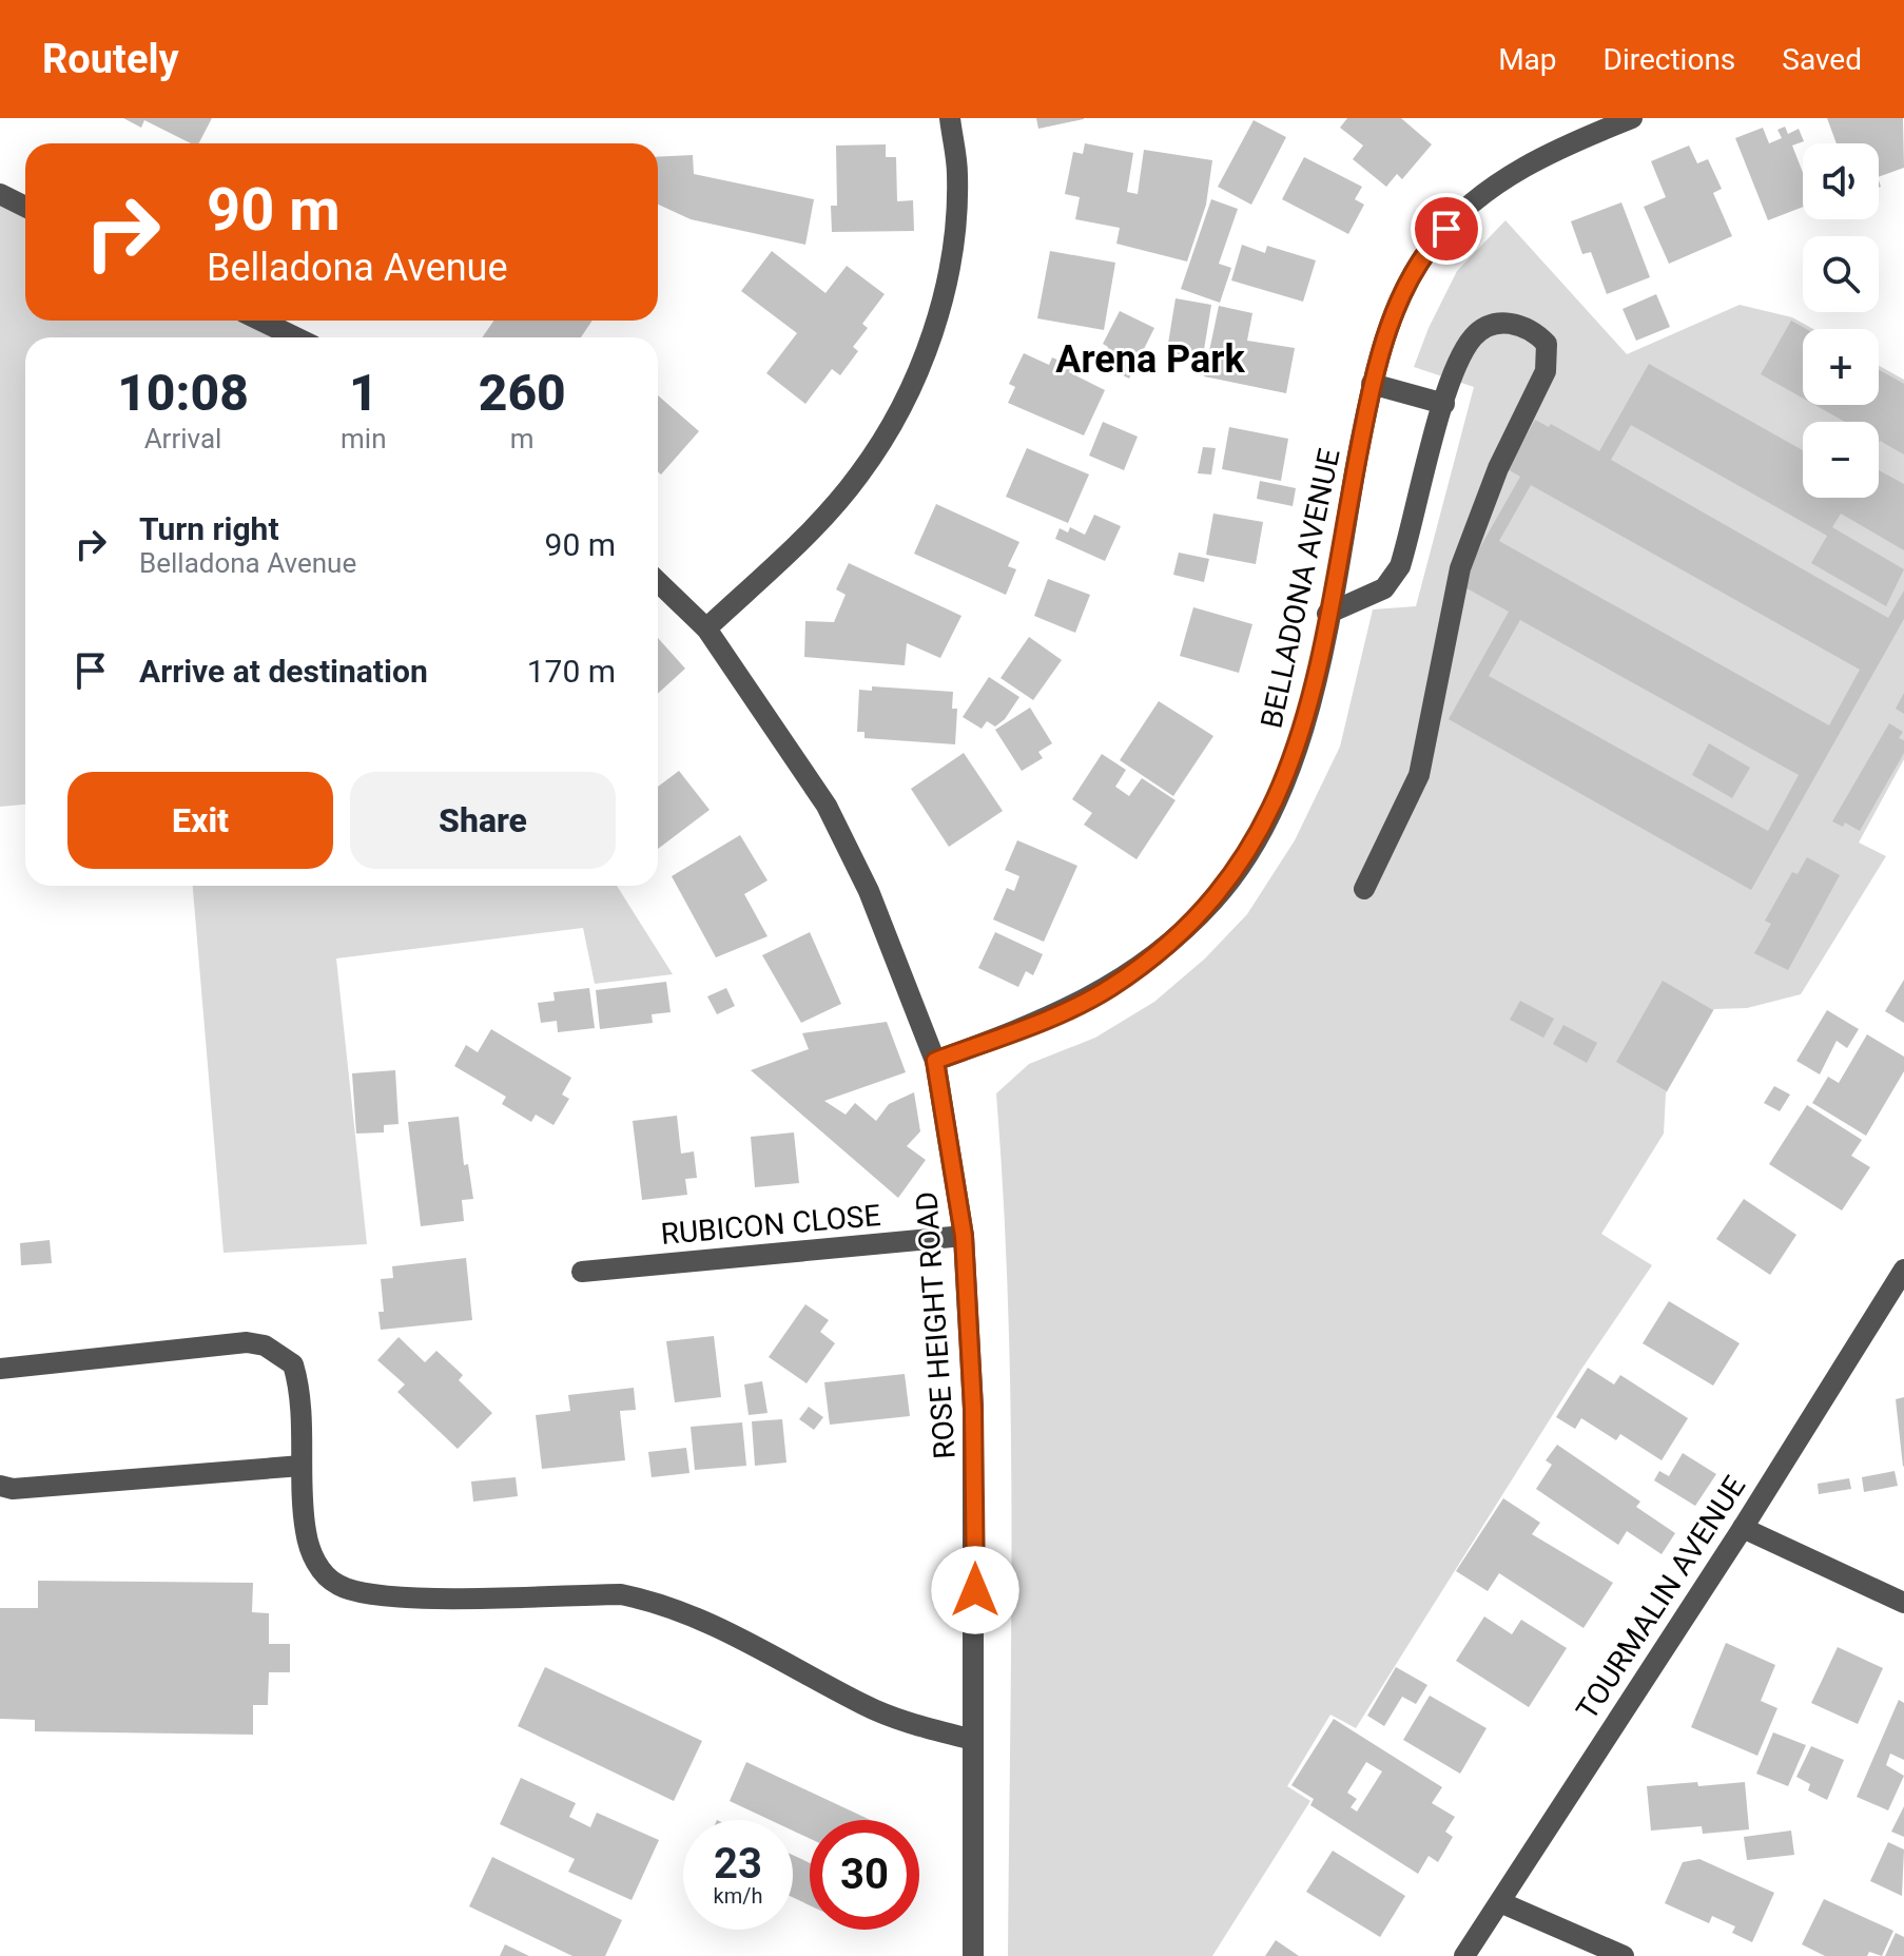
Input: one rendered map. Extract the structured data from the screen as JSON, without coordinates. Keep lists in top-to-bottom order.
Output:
{
  "streets": {
    "street": [
      "BELLADONA AVENUE",
      "RUBICON CLOSE",
      "ROSE HEIGHT ROAD",
      "TOURMALIN AVENUE"
    ]
  },
  "crossings": [
    ["BELLADONA AVENUE", "ROSE HEIGHT ROAD"],
    ["RUBICON CLOSE", "ROSE HEIGHT ROAD"]
  ],
  "districts": ["Arena Park"],
  "page": {
    "header": "Routely",
    "nav": ["Map", "Directions", "Saved"],
    "map_buttons": ["+", "−"],
    "turn": ["90 m", "Belladona Avenue"],
    "eta": [
      "10:08",
      "Arrival",
      "1",
      "min",
      "260",
      "m"
    ],
    "list": [
      {
        "name": "Turn right",
        "note": "Belladona Avenue",
        "value": "90 m"
      },
      {
        "name": "Arrive at destination",
        "value": "170 m"
      }
    ],
    "buttons": ["Exit", "Share"],
    "speed": "23 km/h",
    "limit": "30"
  }
}
